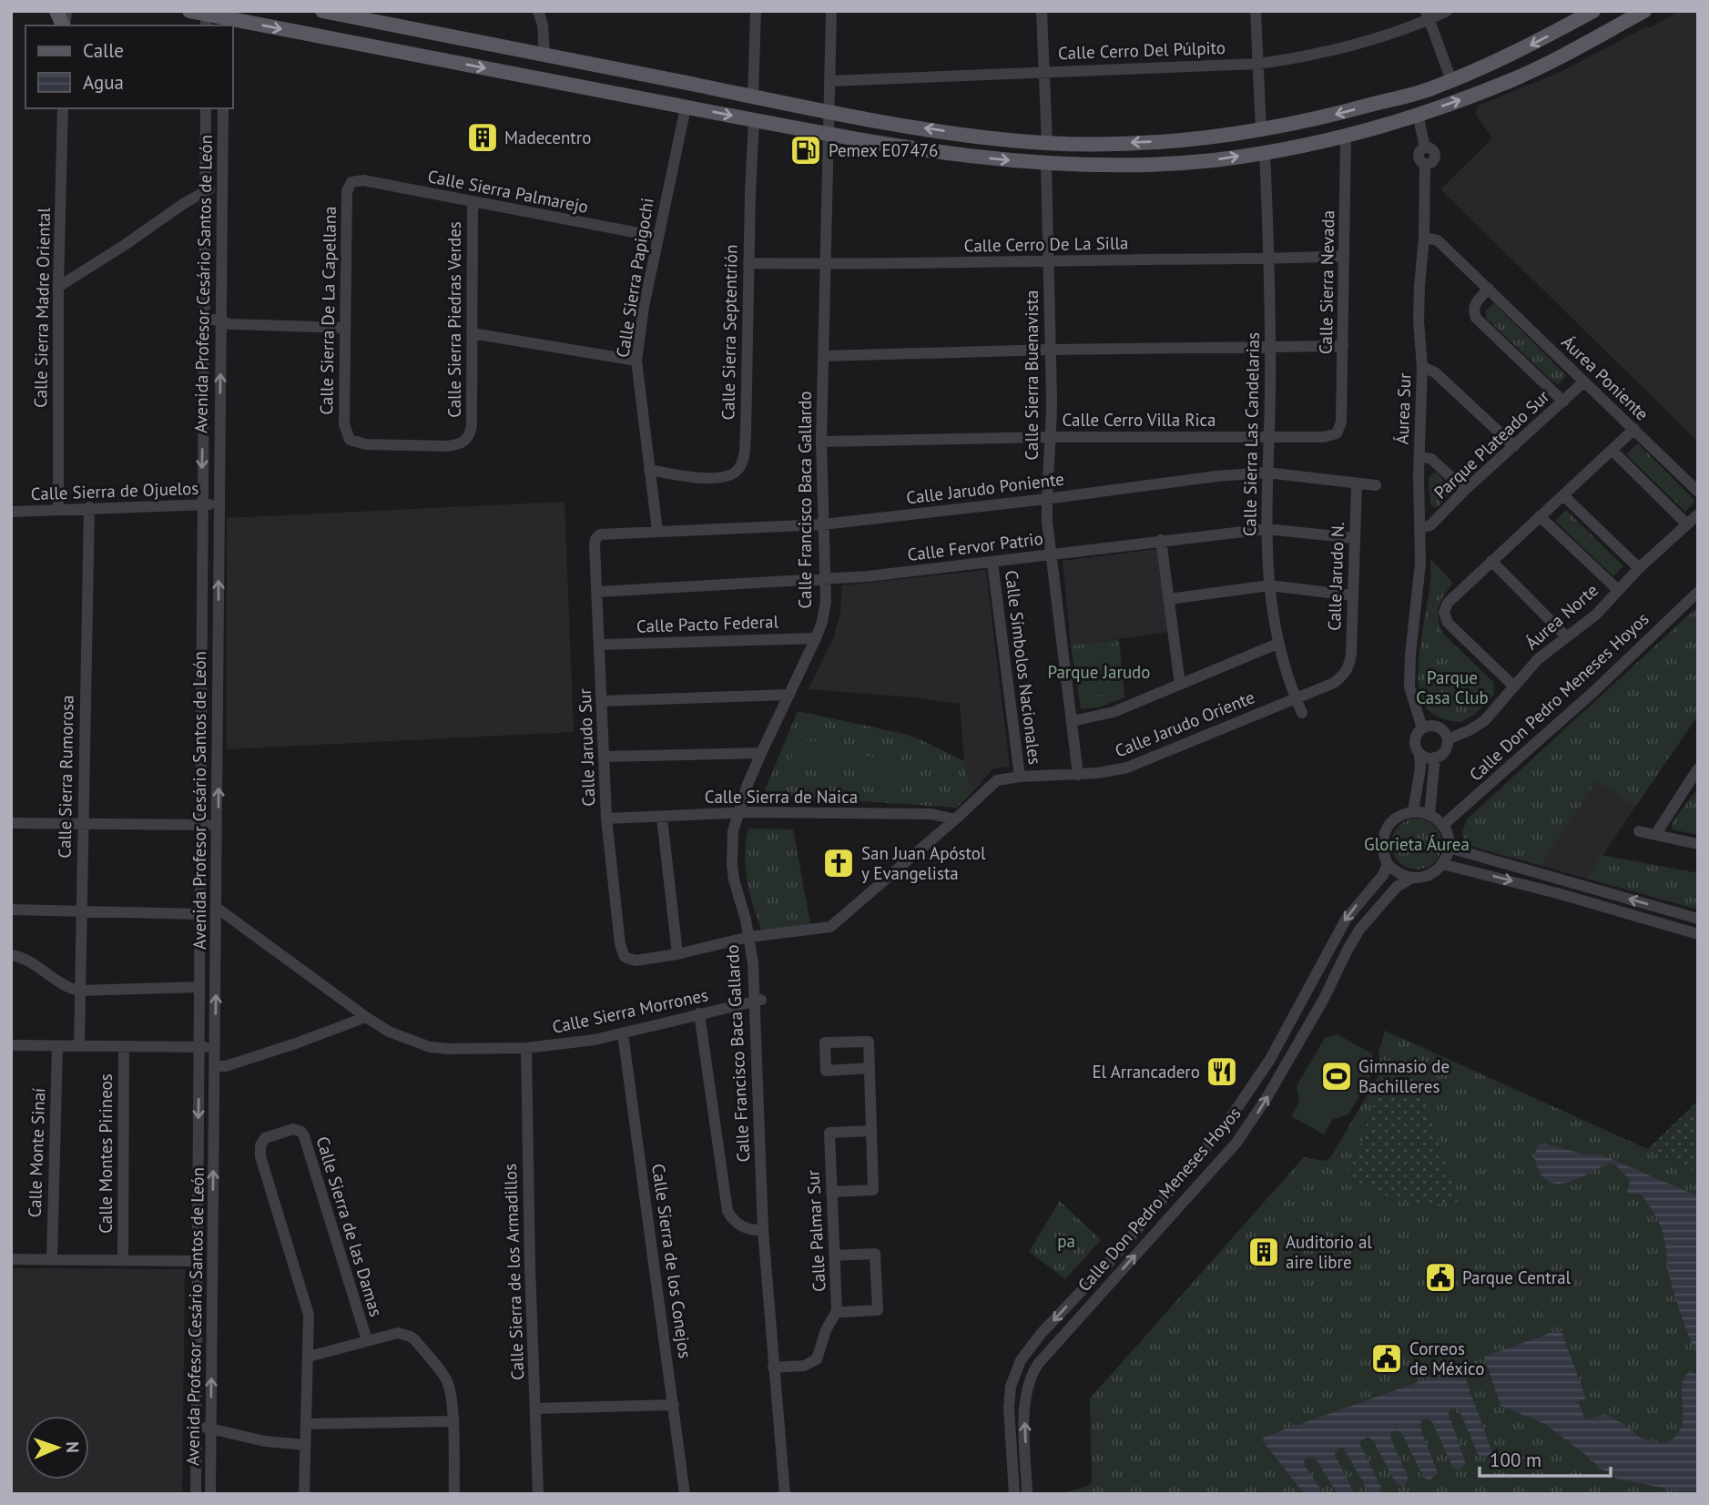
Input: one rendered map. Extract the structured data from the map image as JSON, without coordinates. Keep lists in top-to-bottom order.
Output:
{
  "streets": {
    "street": [
      "Calle Cerro Del Púlpito",
      "Calle Sierra Palmarejo",
      "Calle Cerro De La Silla",
      "Calle Sierra Papigochi",
      "Calle Sierra Nevada",
      "Avenida Profesor Cesário Santos de León",
      "Calle Sierra Madre Oriental",
      "Calle Sierra De La Capellana",
      "Calle Sierra Piedras Verdes",
      "Calle Sierra Septentrión",
      "Calle Sierra Buenavista",
      "Áurea Poniente",
      "Áurea Sur",
      "Calle Cerro Villa Rica",
      "Calle Sierra Las Candelarias",
      "Parque Plateado Sur",
      "Calle Jarudo Poniente",
      "Calle Sierra de Ojuelos",
      "Calle Francisco Baca Gallardo",
      "Calle Fervor Patrio",
      "Calle Jarudo N.",
      "Áurea Norte",
      "Calle Pacto Federal",
      "Calle Símbolos Nacionales",
      "Calle Don Pedro Meneses Hoyos",
      "Calle Jarudo Oriente",
      "Calle Jarudo Sur",
      "Calle Sierra Rumorosa",
      "Calle Sierra de Naica",
      "Calle Sierra Morrones",
      "Calle Monte Sinaí",
      "Calle Montes Pirineos",
      "Calle Sierra de las Damas",
      "Calle Palmar Sur",
      "Calle Sierra de los Conejos",
      "Calle Sierra de los Armadillos"
    ]
  },
  "crossings": [
    ["Calle Cerro Del Púlpito", "Calle Francisco Baca Gallardo"],
    ["Calle Sierra Palmarejo", "Calle Sierra Papigochi"],
    ["Calle Sierra Palmarejo", "Calle Sierra De La Capellana"],
    ["Calle Sierra Palmarejo", "Calle Sierra Piedras Verdes"],
    ["Calle Cerro De La Silla", "Calle Sierra Nevada"],
    ["Calle Cerro De La Silla", "Calle Sierra Septentrión"],
    ["Calle Cerro De La Silla", "Calle Sierra Buenavista"],
    ["Calle Cerro De La Silla", "Calle Sierra Las Candelarias"],
    ["Calle Cerro De La Silla", "Calle Francisco Baca Gallardo"],
    ["Calle Sierra Papigochi", "Calle Sierra Septentrión"],
    ["Calle Sierra Papigochi", "Calle Jarudo Poniente"],
    ["Calle Sierra Nevada", "Calle Cerro Villa Rica"],
    ["Avenida Profesor Cesário Santos de León", "Calle Sierra de Ojuelos"],
    ["Avenida Profesor Cesário Santos de León", "Calle Sierra Morrones"],
    ["Calle Sierra Madre Oriental", "Calle Sierra de Ojuelos"],
    ["Calle Sierra De La Capellana", "Calle Sierra Piedras Verdes"],
    ["Calle Sierra Buenavista", "Calle Cerro Villa Rica"],
    ["Calle Sierra Buenavista", "Calle Jarudo Poniente"],
    ["Calle Sierra Buenavista", "Calle Fervor Patrio"],
    ["Calle Sierra Buenavista", "Calle Jarudo Oriente"],
    ["Áurea Poniente", "Áurea Sur"],
    ["Áurea Poniente", "Parque Plateado Sur"],
    ["Áurea Sur", "Parque Plateado Sur"],
    ["Áurea Sur", "Áurea Norte"],
    ["Calle Cerro Villa Rica", "Calle Sierra Las Candelarias"],
    ["Calle Cerro Villa Rica", "Calle Francisco Baca Gallardo"],
    ["Calle Sierra Las Candelarias", "Calle Jarudo Poniente"],
    ["Calle Sierra Las Candelarias", "Calle Fervor Patrio"],
    ["Calle Sierra Las Candelarias", "Calle Jarudo Oriente"],
    ["Calle Jarudo Poniente", "Calle Francisco Baca Gallardo"],
    ["Calle Jarudo Poniente", "Calle Jarudo N."],
    ["Calle Jarudo Poniente", "Calle Jarudo Sur"],
    ["Calle Sierra de Ojuelos", "Calle Sierra Rumorosa"],
    ["Calle Francisco Baca Gallardo", "Calle Fervor Patrio"],
    ["Calle Francisco Baca Gallardo", "Calle Pacto Federal"],
    ["Calle Francisco Baca Gallardo", "Calle Jarudo Oriente"],
    ["Calle Francisco Baca Gallardo", "Calle Sierra de Naica"],
    ["Calle Francisco Baca Gallardo", "Calle Sierra Morrones"],
    ["Calle Francisco Baca Gallardo", "Calle Palmar Sur"],
    ["Calle Fervor Patrio", "Calle Jarudo N."],
    ["Calle Fervor Patrio", "Calle Símbolos Nacionales"],
    ["Calle Fervor Patrio", "Calle Jarudo Sur"],
    ["Calle Jarudo N.", "Calle Jarudo Oriente"],
    ["Calle Pacto Federal", "Calle Jarudo Sur"],
    ["Calle Símbolos Nacionales", "Calle Jarudo Oriente"],
    ["Calle Jarudo Oriente", "Calle Jarudo Sur"],
    ["Calle Jarudo Oriente", "Calle Sierra de Naica"],
    ["Calle Jarudo Sur", "Calle Sierra de Naica"],
    ["Calle Sierra Morrones", "Calle Sierra de los Conejos"],
    ["Calle Sierra Morrones", "Calle Sierra de los Armadillos"]
  ],
  "parks": [
    "Parque Jarudo",
    "Parque Casa Club",
    "Glorieta Áurea",
    "pa"
  ],
  "places": {
    "building": ["Madecentro", "Auditorio al aire libre"],
    "fuel station": ["Pemex E07476"],
    "church": ["San Juan Apóstol y Evangelista"],
    "restaurant": ["El Arrancadero"],
    "sports": ["Gimnasio de Bachilleres"],
    "public building": ["Parque Central", "Correos de México"]
  },
  "legend": ["Calle", "Agua"],
  "scale_bar": "100 m",
  "north": "right"
}
